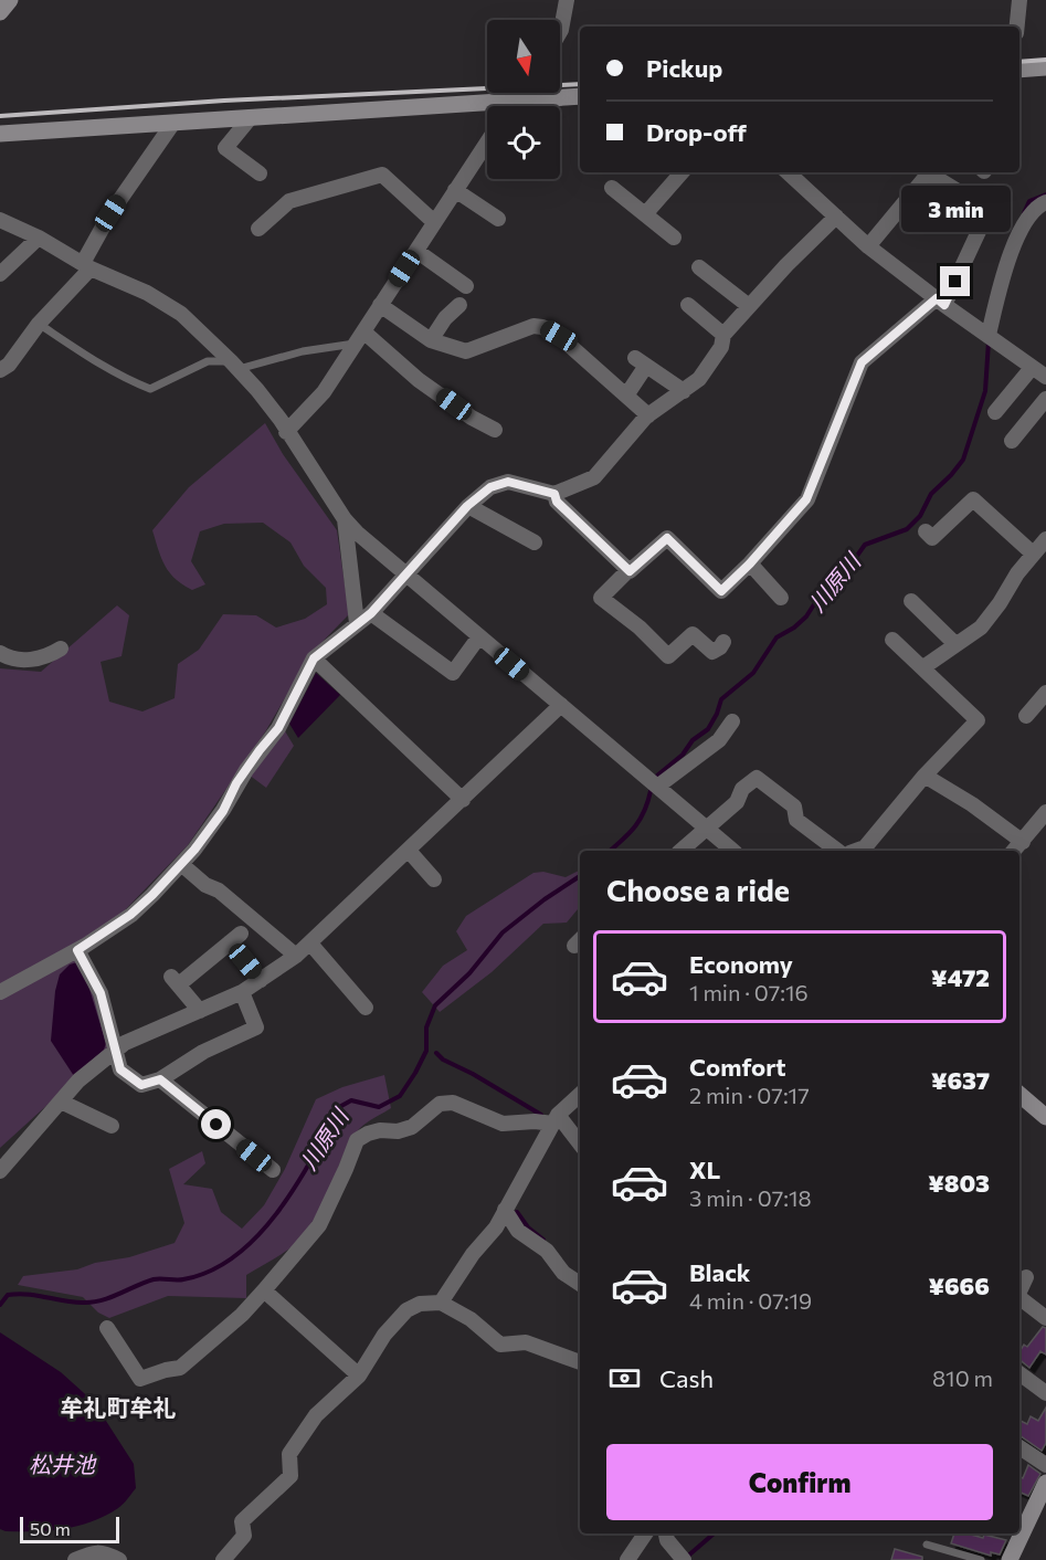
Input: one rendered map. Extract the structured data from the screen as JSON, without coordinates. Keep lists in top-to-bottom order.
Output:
{
  "districts": ["牟礼町牟礼"],
  "water": ["川原川", "松井池"],
  "scale_bar": "50 m",
  "north": "bottom",
  "page": {
    "banner": ["Pickup", "Drop-off"],
    "bubble": "3 min",
    "heading": "Choose a ride",
    "list": [
      {
        "name": "Economy",
        "note": "1 min · 07:16",
        "value": "¥472"
      },
      {
        "name": "Comfort",
        "note": "2 min · 07:17",
        "value": "¥637"
      },
      {
        "name": "XL",
        "note": "3 min · 07:18",
        "value": "¥803"
      },
      {
        "name": "Black",
        "note": "4 min · 07:19",
        "value": "¥666"
      }
    ],
    "pay": ["Cash", "810 m"],
    "buttons": "Confirm",
    "scale": "50 m"
  }
}
